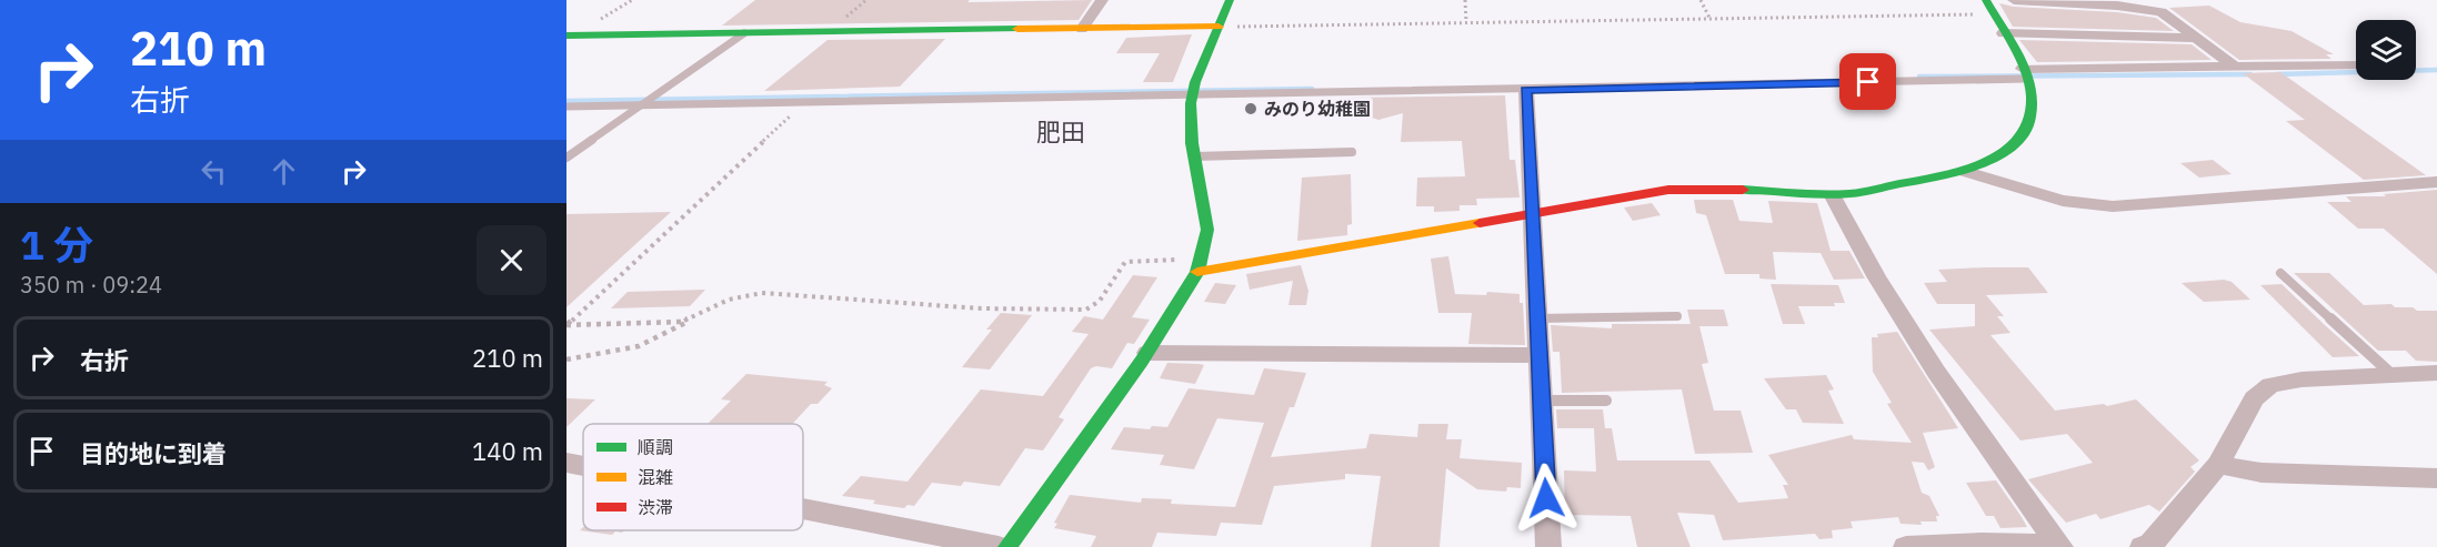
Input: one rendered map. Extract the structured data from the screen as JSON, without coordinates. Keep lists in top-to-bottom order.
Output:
{
  "districts": ["肥田"],
  "places": ["みのり幼稚園"],
  "legend": ["順調", "混雑", "渋滞"],
  "page": {
    "turn": ["210 m", "右折"],
    "heading": ["1 分", "350 m · 09:24"],
    "list": [
      {
        "name": "右折",
        "value": "210 m"
      },
      {
        "name": "目的地に到着",
        "value": "140 m"
      }
    ]
  }
}
